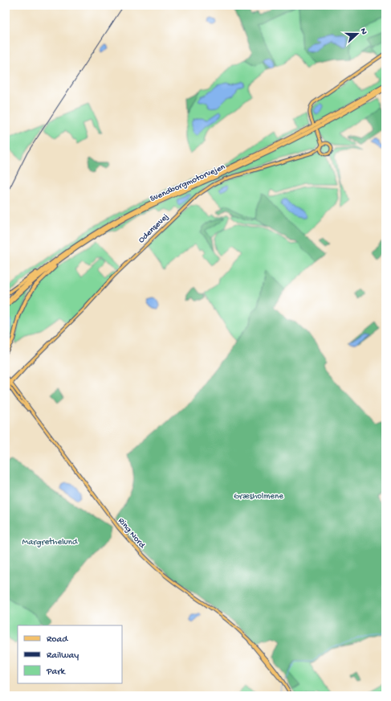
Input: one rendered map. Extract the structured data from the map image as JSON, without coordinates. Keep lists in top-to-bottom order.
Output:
{
  "streets": {
    "highway": ["Svendborgmotorvejen"],
    "main road": ["Odensevej", "Ring Nord"]
  },
  "crossings": [
    ["Odensevej", "Ring Nord"]
  ],
  "parks": ["Græsholmene", "Margrethelund"],
  "legend": ["Road", "Railway", "Park"],
  "north": "right"
}
